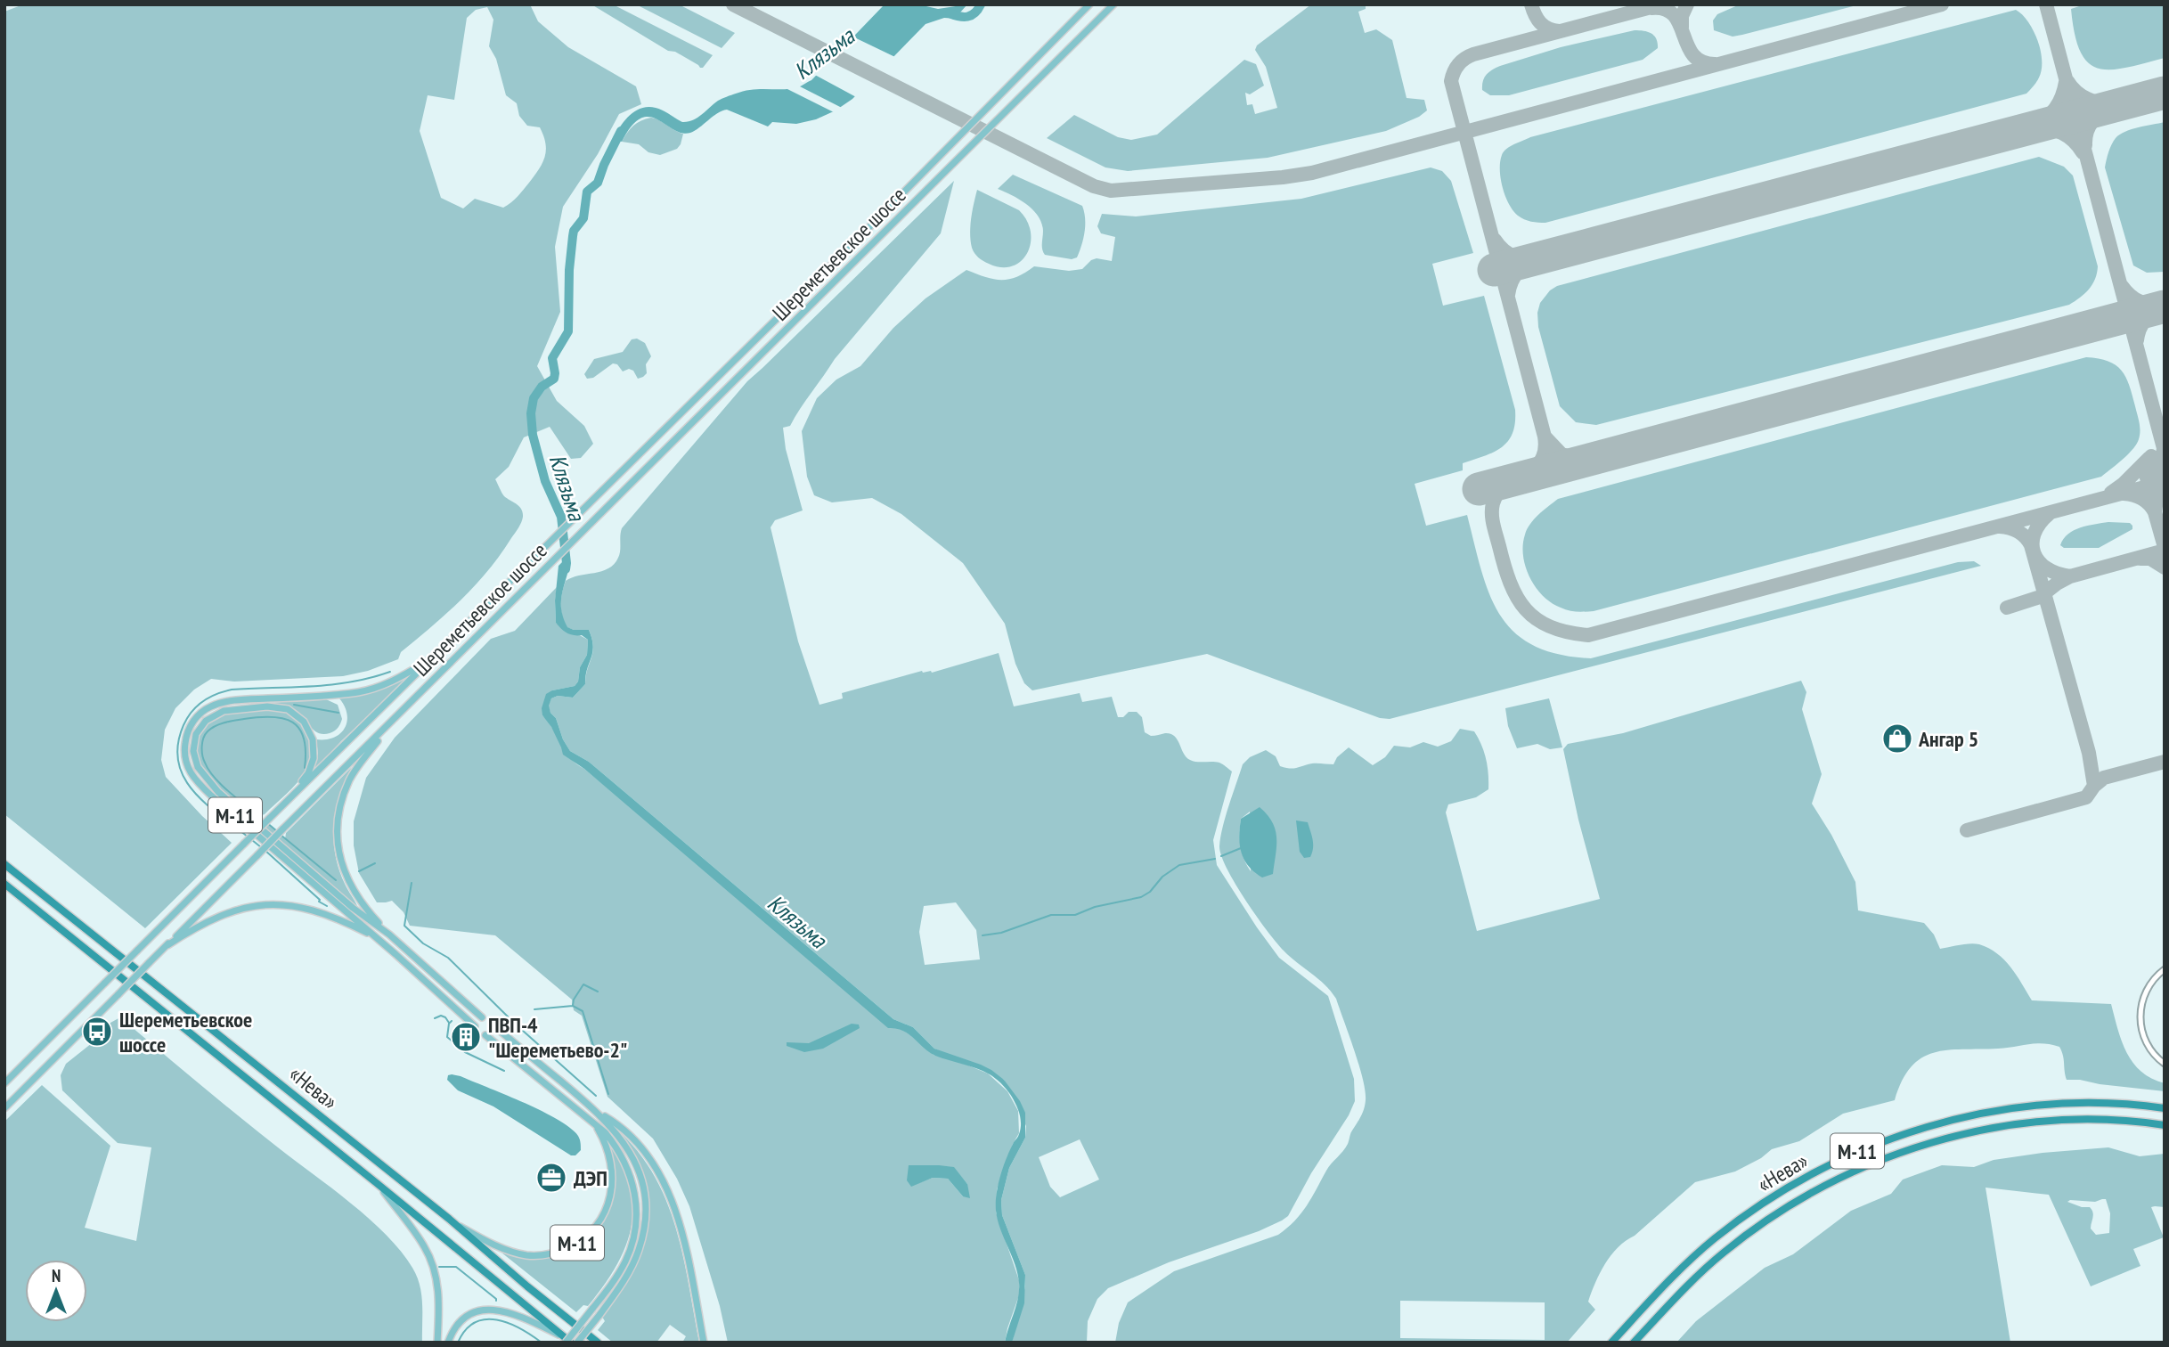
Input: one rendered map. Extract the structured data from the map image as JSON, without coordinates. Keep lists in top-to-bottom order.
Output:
{
  "streets": {
    "highway": ["М-11", "«Нева»"],
    "main road": ["Шереметьевское шоссе"]
  },
  "crossings": [
    ["Шереметьевское шоссе", "М-11"],
    ["М-11", "«Нева»"]
  ],
  "water": ["Клязьма"],
  "places": {
    "shop": ["Ангар 5"],
    "bus stop": ["Шереметьевское шоссе"],
    "building": ["ПВП-4 \"Шереметьево-2\""],
    "office": ["ДЭП"]
  },
  "north": "top"
}
